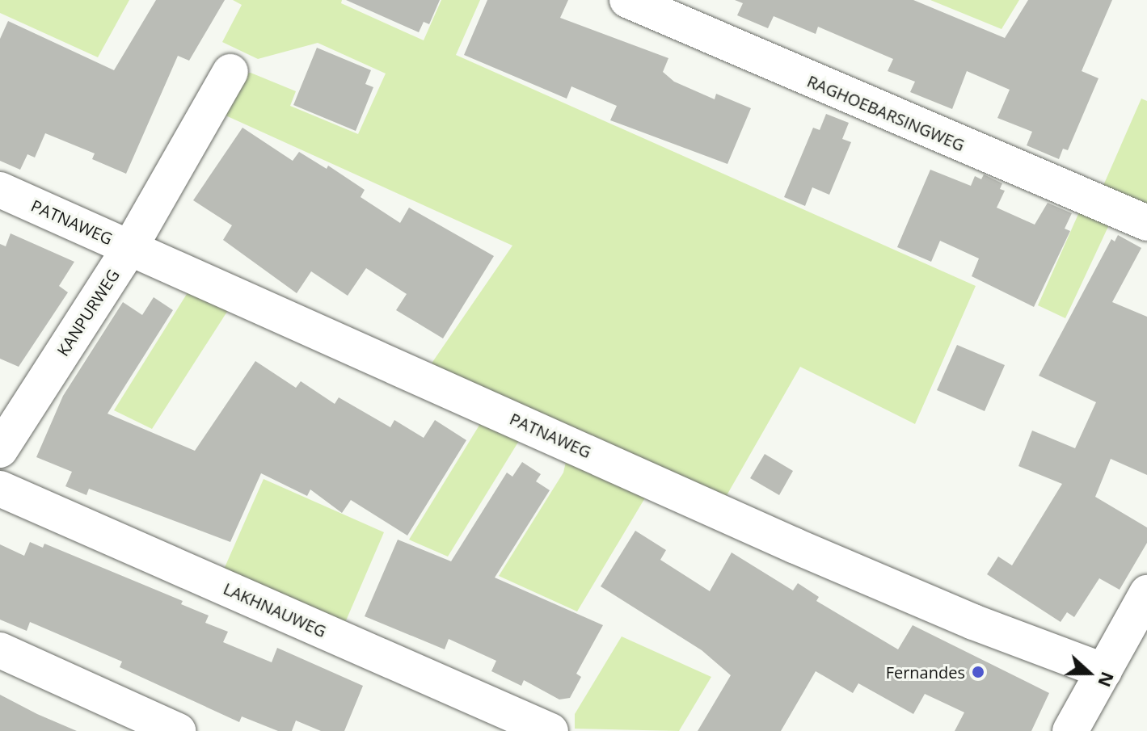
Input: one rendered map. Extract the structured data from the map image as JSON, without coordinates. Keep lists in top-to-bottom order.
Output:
{
  "streets": {
    "street": [
      "RAGHOEBARSINGWEG",
      "PATNAWEG",
      "KANPURWEG",
      "LAKHNAUWEG"
    ]
  },
  "crossings": [
    ["PATNAWEG", "KANPURWEG"]
  ],
  "places": ["Fernandes"],
  "north": "right"
}
